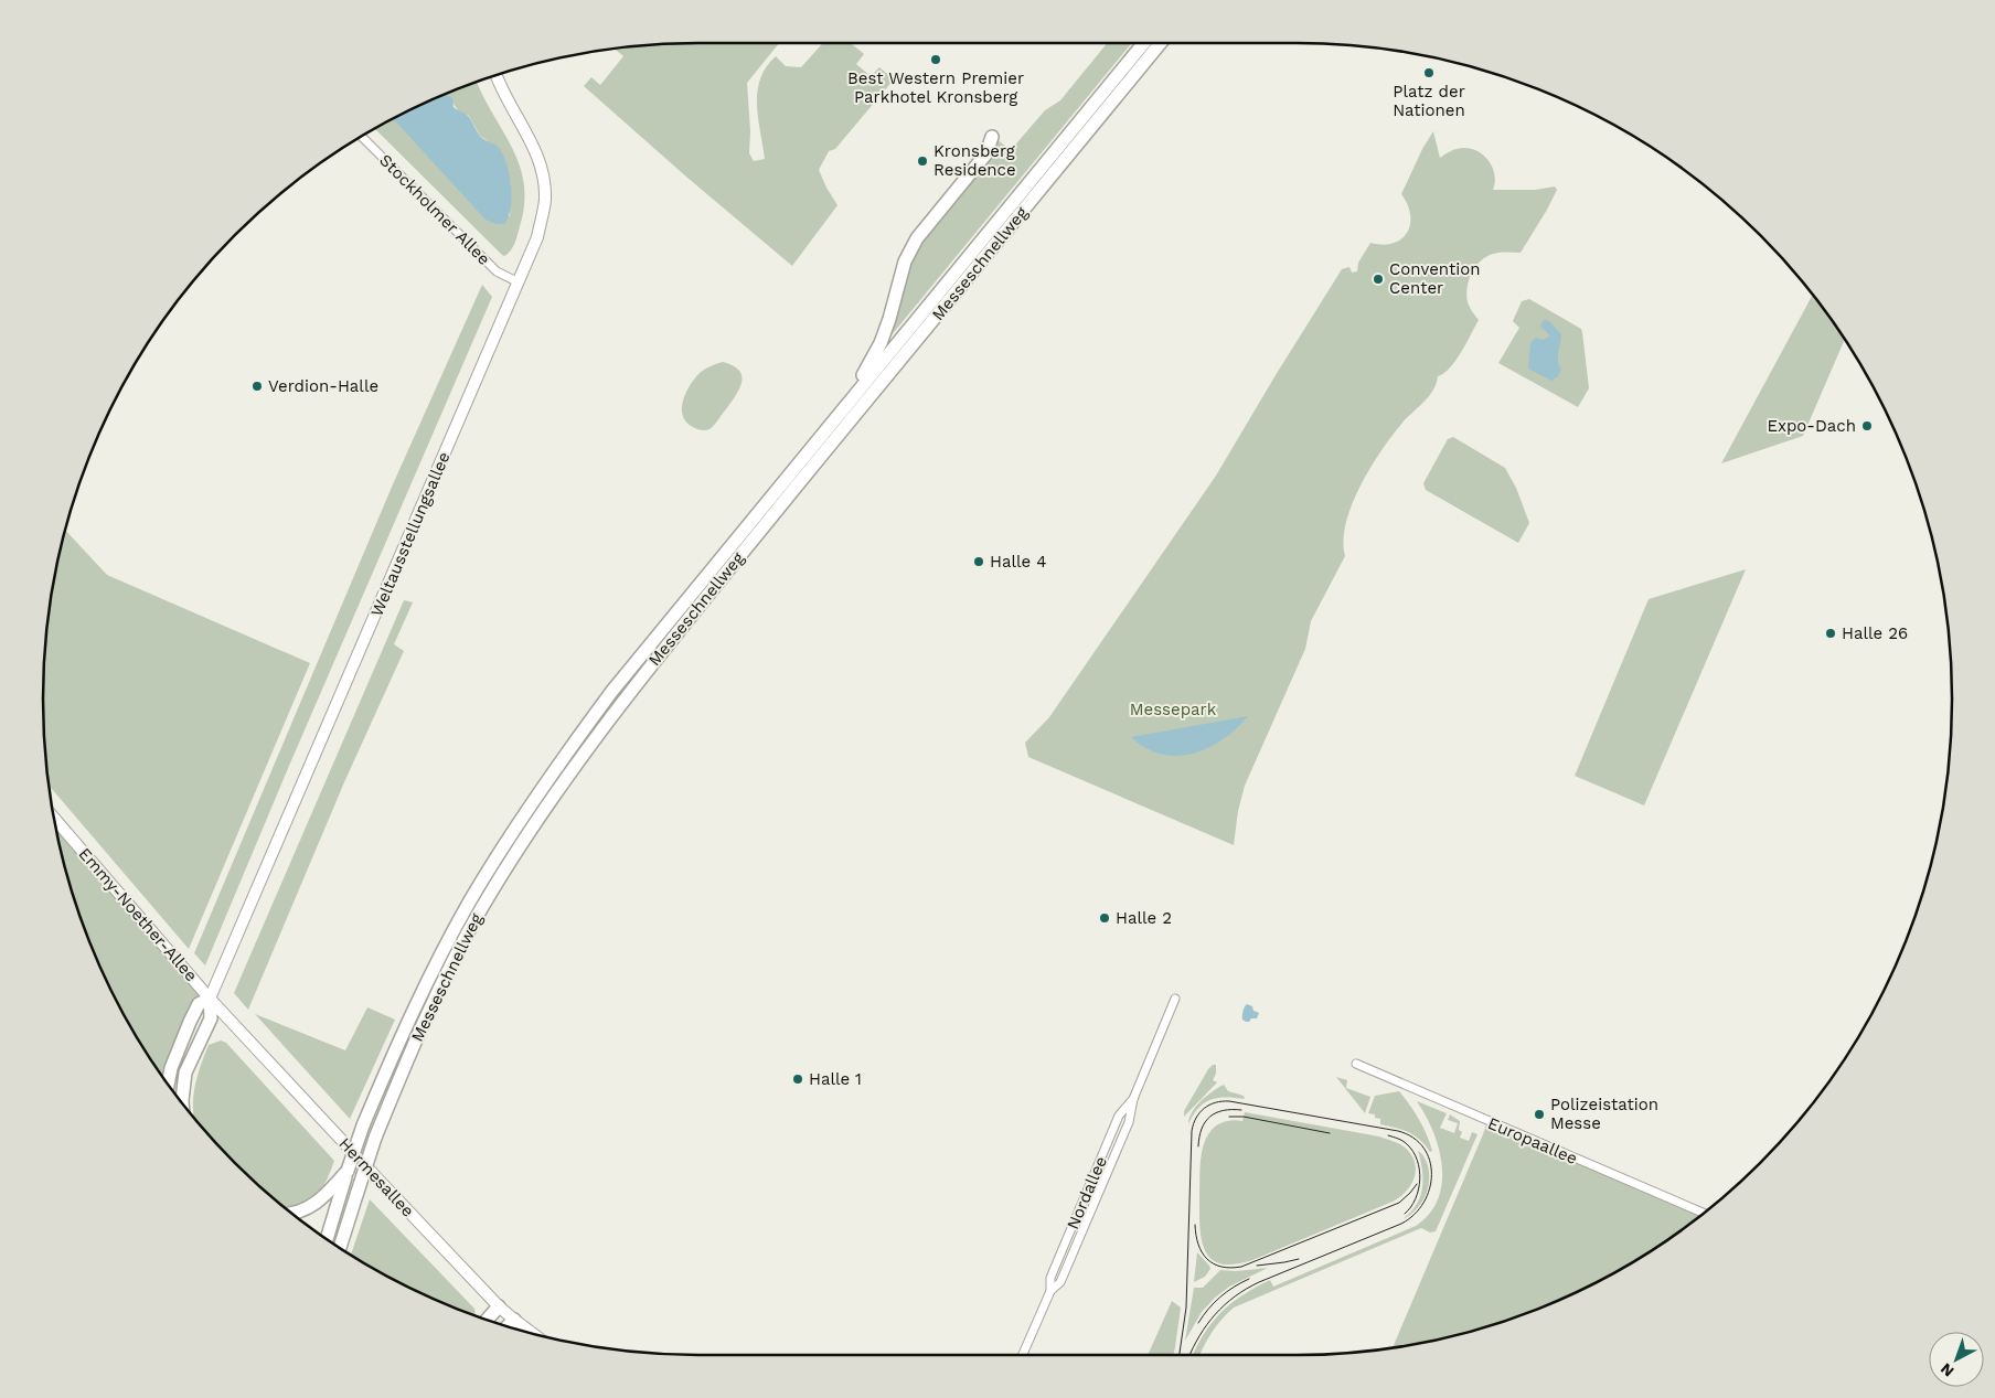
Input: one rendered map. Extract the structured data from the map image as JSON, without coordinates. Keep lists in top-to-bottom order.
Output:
{
  "streets": {
    "highway": ["Messeschnellweg"],
    "main road": ["Weltausstellungsallee", "Emmy-Noether-Allee", "Hermesallee"],
    "street": ["Stockholmer Allee", "Europaallee", "Nordallee"]
  },
  "crossings": [
    ["Stockholmer Allee", "Weltausstellungsallee"],
    ["Weltausstellungsallee", "Emmy-Noether-Allee"],
    ["Weltausstellungsallee", "Hermesallee"],
    ["Emmy-Noether-Allee", "Hermesallee"]
  ],
  "parks": ["Messepark"],
  "places": [
    "Best Western Premier Parkhotel Kronsberg",
    "Platz der Nationen",
    "Kronsberg Residence",
    "Convention Center",
    "Verdion-Halle",
    "Expo-Dach",
    "Halle 4",
    "Halle 26",
    "Halle 2",
    "Halle 1",
    "Polizeistation Messe"
  ],
  "north": "bottom left"
}
